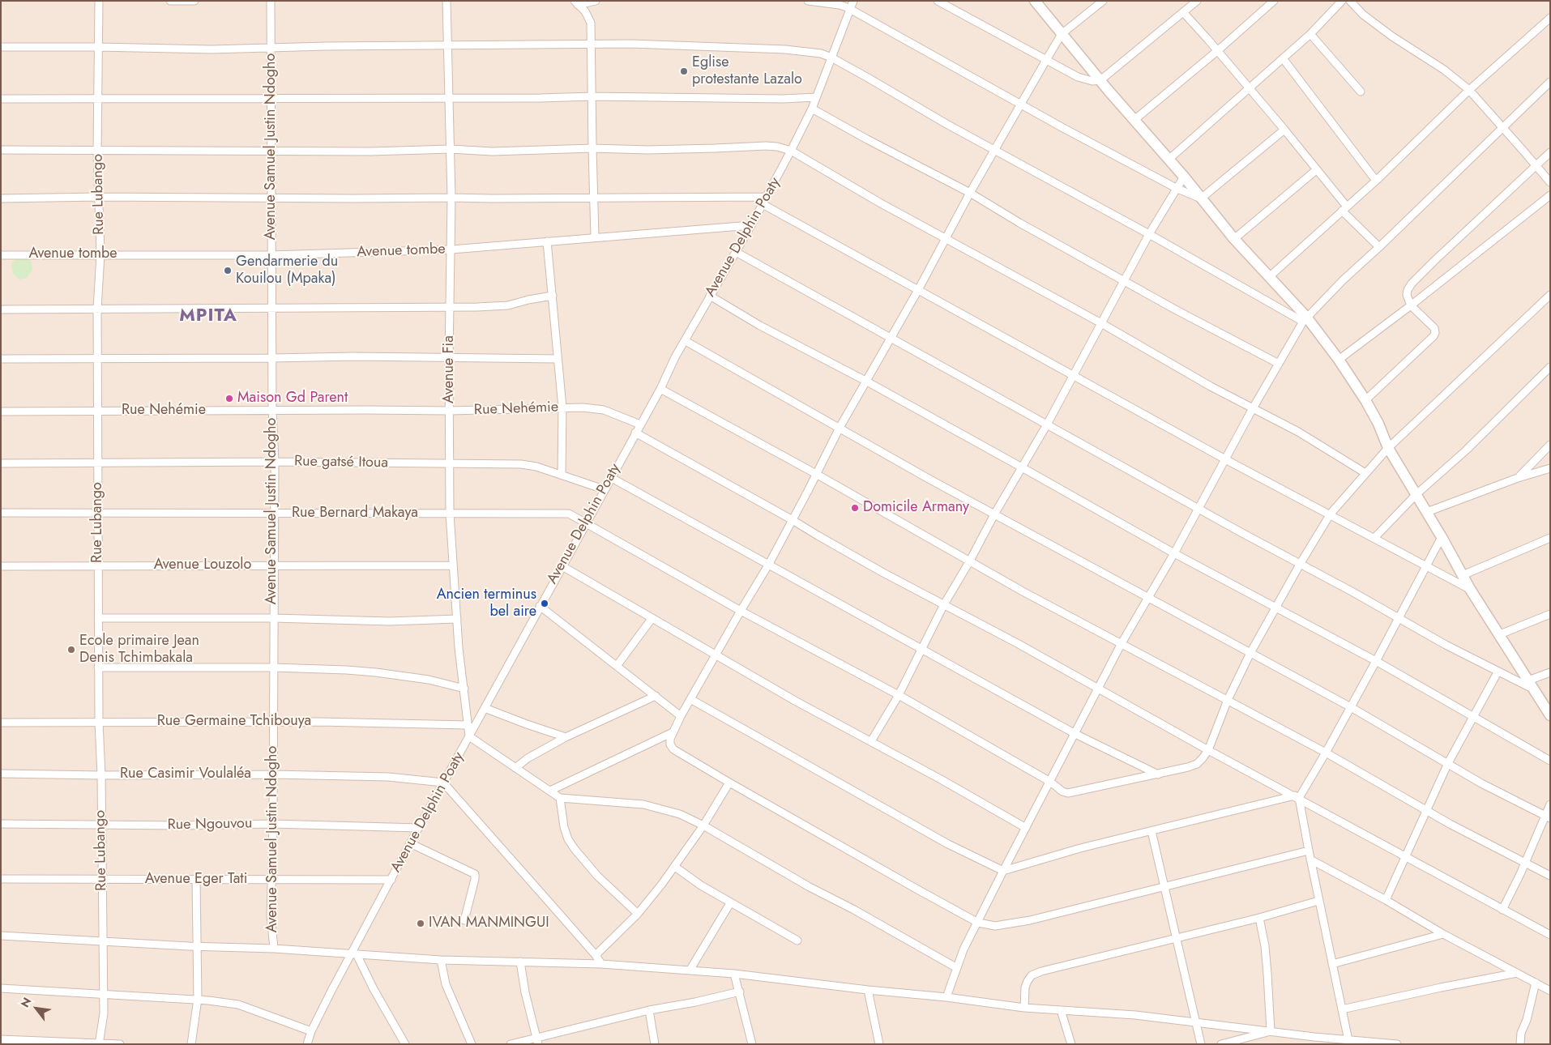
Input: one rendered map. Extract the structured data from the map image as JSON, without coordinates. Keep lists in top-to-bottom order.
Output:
{
  "streets": {
    "street": [
      "Avenue Samuel Justin Ndogho",
      "Rue Lubango",
      "Avenue Delphin Poaty",
      "Avenue tombe",
      "Avenue Fia",
      "Rue Nehémie",
      "Rue gatsé Itoua",
      "Rue Bernard Makaya",
      "Avenue Louzolo",
      "Rue Germaine Tchibouya",
      "Rue Casimir Voulaléa",
      "Rue Ngouvou",
      "Avenue Eger Tati"
    ]
  },
  "crossings": [
    ["Avenue Samuel Justin Ndogho", "Avenue tombe"],
    ["Avenue Samuel Justin Ndogho", "Rue Nehémie"],
    ["Avenue Samuel Justin Ndogho", "Rue gatsé Itoua"],
    ["Avenue Samuel Justin Ndogho", "Rue Bernard Makaya"],
    ["Avenue Samuel Justin Ndogho", "Avenue Louzolo"],
    ["Avenue Samuel Justin Ndogho", "Rue Germaine Tchibouya"],
    ["Avenue Samuel Justin Ndogho", "Rue Casimir Voulaléa"],
    ["Avenue Samuel Justin Ndogho", "Rue Ngouvou"],
    ["Avenue Samuel Justin Ndogho", "Avenue Eger Tati"],
    ["Rue Lubango", "Avenue tombe"],
    ["Rue Lubango", "Rue Nehémie"],
    ["Rue Lubango", "Rue gatsé Itoua"],
    ["Rue Lubango", "Rue Bernard Makaya"],
    ["Rue Lubango", "Avenue Louzolo"],
    ["Rue Lubango", "Rue Germaine Tchibouya"],
    ["Rue Lubango", "Rue Casimir Voulaléa"],
    ["Rue Lubango", "Rue Ngouvou"],
    ["Rue Lubango", "Avenue Eger Tati"],
    ["Avenue Delphin Poaty", "Avenue tombe"],
    ["Avenue Delphin Poaty", "Avenue Fia"],
    ["Avenue Delphin Poaty", "Rue Nehémie"],
    ["Avenue Delphin Poaty", "Rue gatsé Itoua"],
    ["Avenue Delphin Poaty", "Rue Bernard Makaya"],
    ["Avenue Delphin Poaty", "Rue Casimir Voulaléa"],
    ["Avenue Delphin Poaty", "Rue Ngouvou"],
    ["Avenue Delphin Poaty", "Avenue Eger Tati"],
    ["Avenue tombe", "Avenue Fia"],
    ["Avenue Fia", "Rue Nehémie"],
    ["Avenue Fia", "Rue gatsé Itoua"],
    ["Avenue Fia", "Rue Bernard Makaya"],
    ["Avenue Fia", "Avenue Louzolo"],
    ["Avenue Fia", "Rue Germaine Tchibouya"]
  ],
  "districts": ["MPITA"],
  "places": [
    "Eglise protestante Lazalo",
    "Gendarmerie du Kouilou (Mpaka)",
    "Maison Gd Parent",
    "Domicile Armany",
    "Ancien terminus bel aire",
    "Ecole primaire Jean Denis Tchimbakala",
    "IVAN MANMINGUI"
  ],
  "north": "top left"
}
